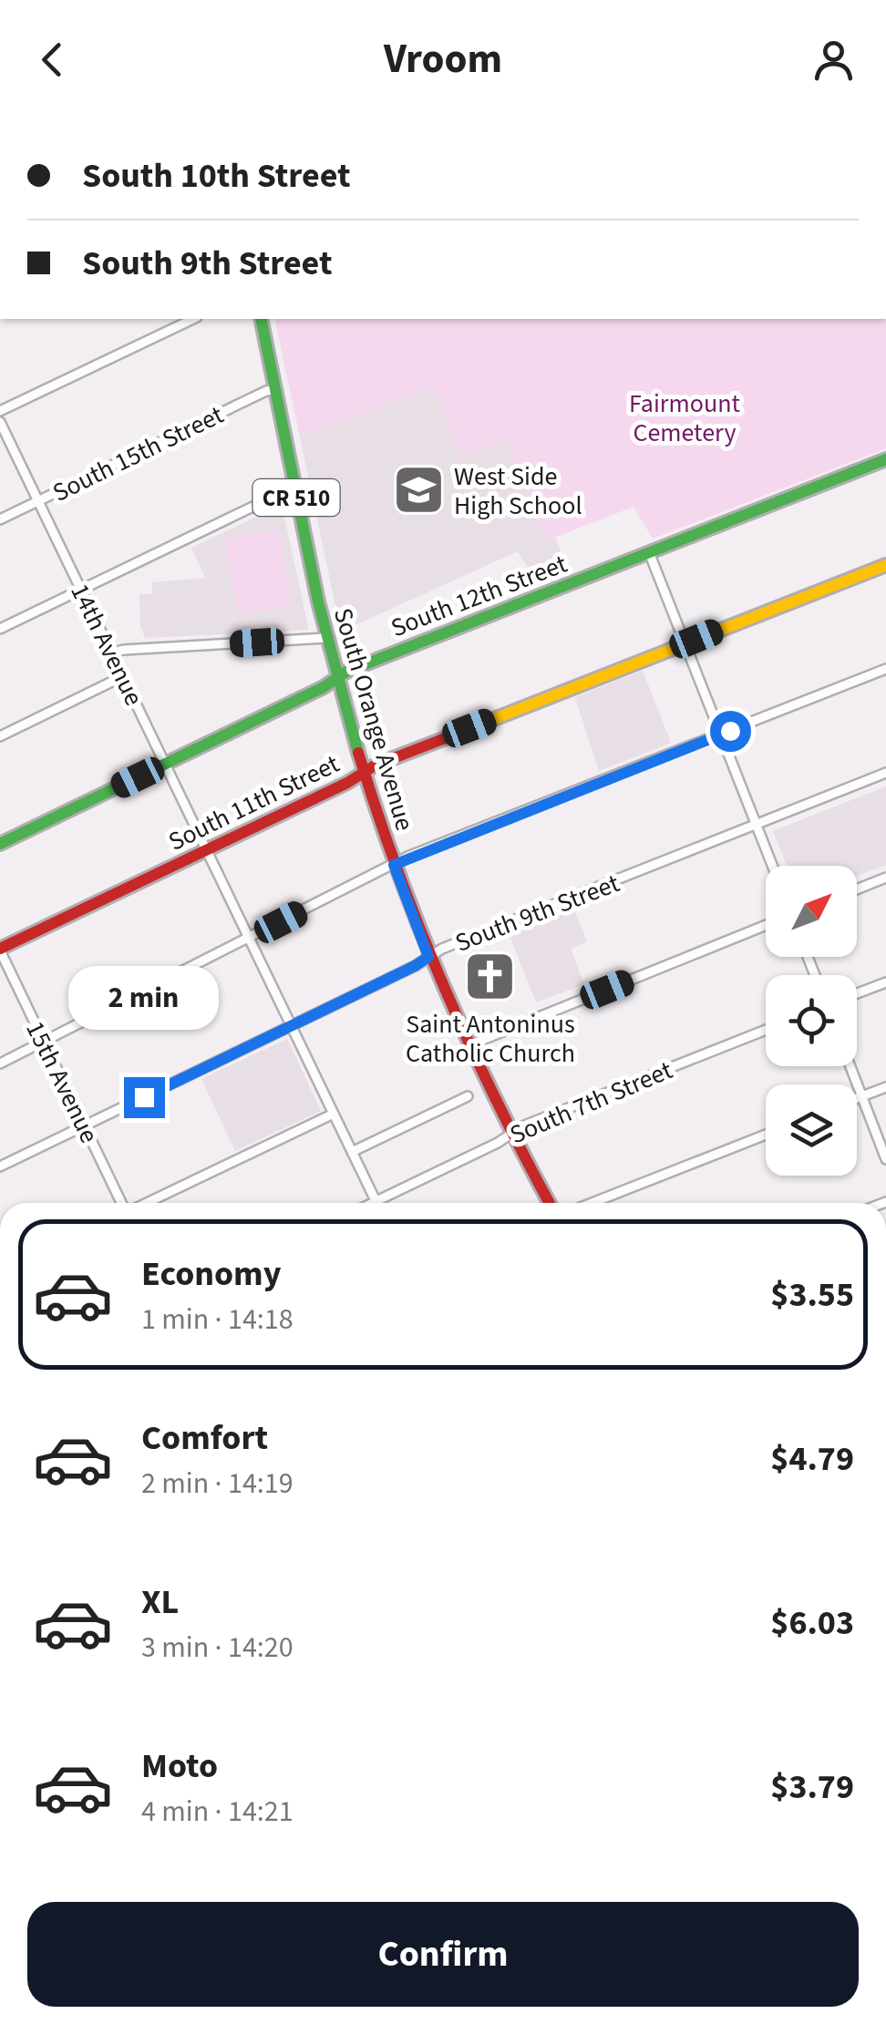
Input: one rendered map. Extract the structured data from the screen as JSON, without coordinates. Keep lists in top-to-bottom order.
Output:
{
  "streets": {
    "street": [
      "South 15th Street",
      "CR 510",
      "South 12th Street",
      "14th Avenue",
      "South Orange Avenue",
      "South 11th Street",
      "South 9th Street",
      "15th Avenue",
      "South 7th Street"
    ]
  },
  "crossings": [
    ["South 15th Street", "14th Avenue"],
    ["South 15th Street", "South Orange Avenue"],
    ["South 12th Street", "14th Avenue"],
    ["South 12th Street", "South Orange Avenue"],
    ["14th Avenue", "South 11th Street"],
    ["14th Avenue", "South 9th Street"],
    ["14th Avenue", "South 7th Street"],
    ["South Orange Avenue", "South 11th Street"],
    ["South Orange Avenue", "South 9th Street"],
    ["South Orange Avenue", "South 7th Street"],
    ["South 11th Street", "15th Avenue"],
    ["South 9th Street", "15th Avenue"]
  ],
  "parks": ["Fairmount Cemetery"],
  "places": {
    "school or university": ["West Side High School"],
    "church": ["Saint Antoninus Catholic Church"]
  },
  "north": "top right",
  "page": {
    "header": "Vroom",
    "banner": ["South 10th Street", "South 9th Street"],
    "bubble": "2 min",
    "list": [
      {
        "name": "Economy",
        "note": "1 min · 14:18",
        "value": "$3.55"
      },
      {
        "name": "Comfort",
        "note": "2 min · 14:19",
        "value": "$4.79"
      },
      {
        "name": "XL",
        "note": "3 min · 14:20",
        "value": "$6.03"
      },
      {
        "name": "Moto",
        "note": "4 min · 14:21",
        "value": "$3.79"
      }
    ],
    "buttons": "Confirm"
  }
}
